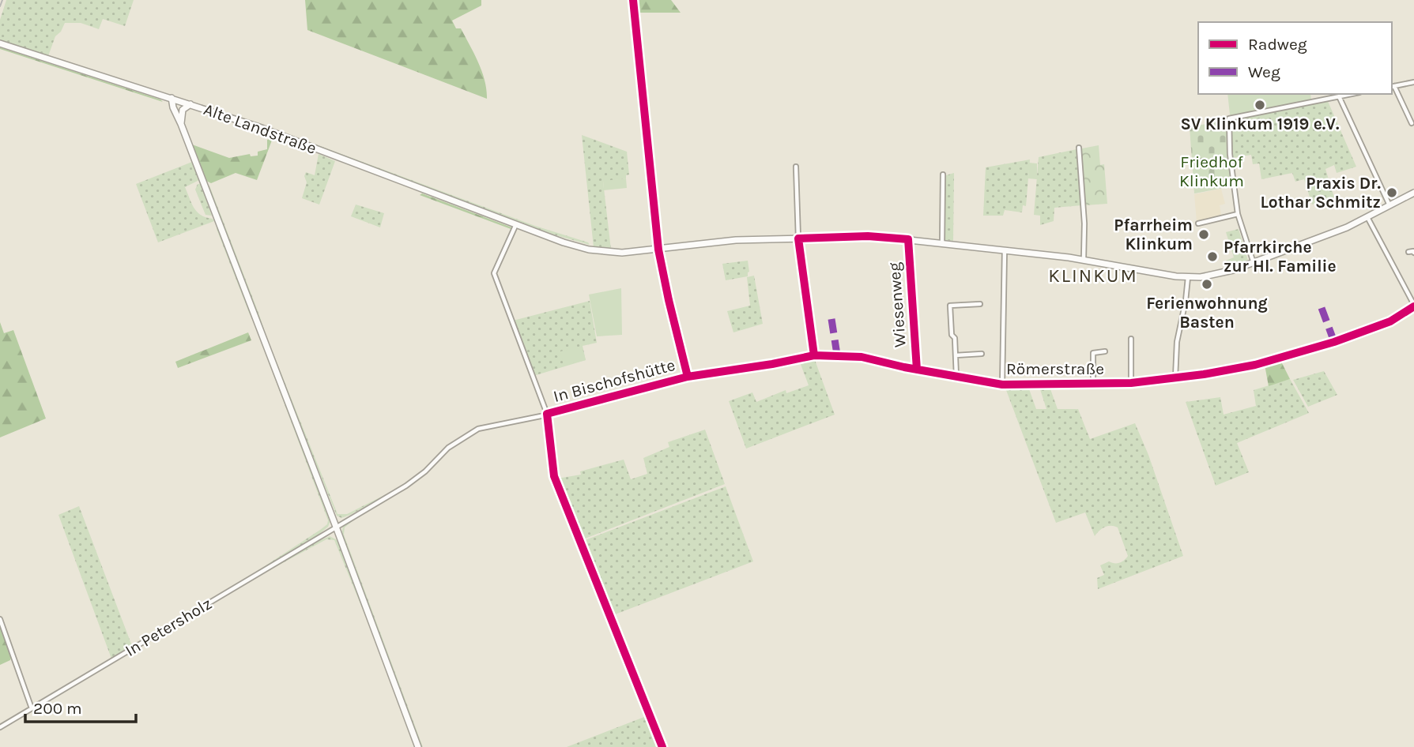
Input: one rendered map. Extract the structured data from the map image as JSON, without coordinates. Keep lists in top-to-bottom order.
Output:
{
  "streets": {
    "main road": ["Alte Landstraße"],
    "street": [
      "Wiesenweg",
      "Römerstraße",
      "In Bischofshütte",
      "In Petersholz"
    ]
  },
  "crossings": [
    ["Alte Landstraße", "Wiesenweg"],
    ["Alte Landstraße", "In Bischofshütte"],
    ["Wiesenweg", "Römerstraße"],
    ["Römerstraße", "In Bischofshütte"],
    ["In Bischofshütte", "In Petersholz"]
  ],
  "districts": ["KLINKUM"],
  "parks": ["Friedhof Klinkum"],
  "places": [
    "SV Klinkum 1919 e.V.",
    "Praxis Dr. Lothar Schmitz",
    "Pfarrheim Klinkum",
    "Pfarrkirche zur Hl. Familie",
    "Ferienwohnung Basten"
  ],
  "legend": ["Radweg", "Weg"],
  "scale_bar": "200 m"
}
